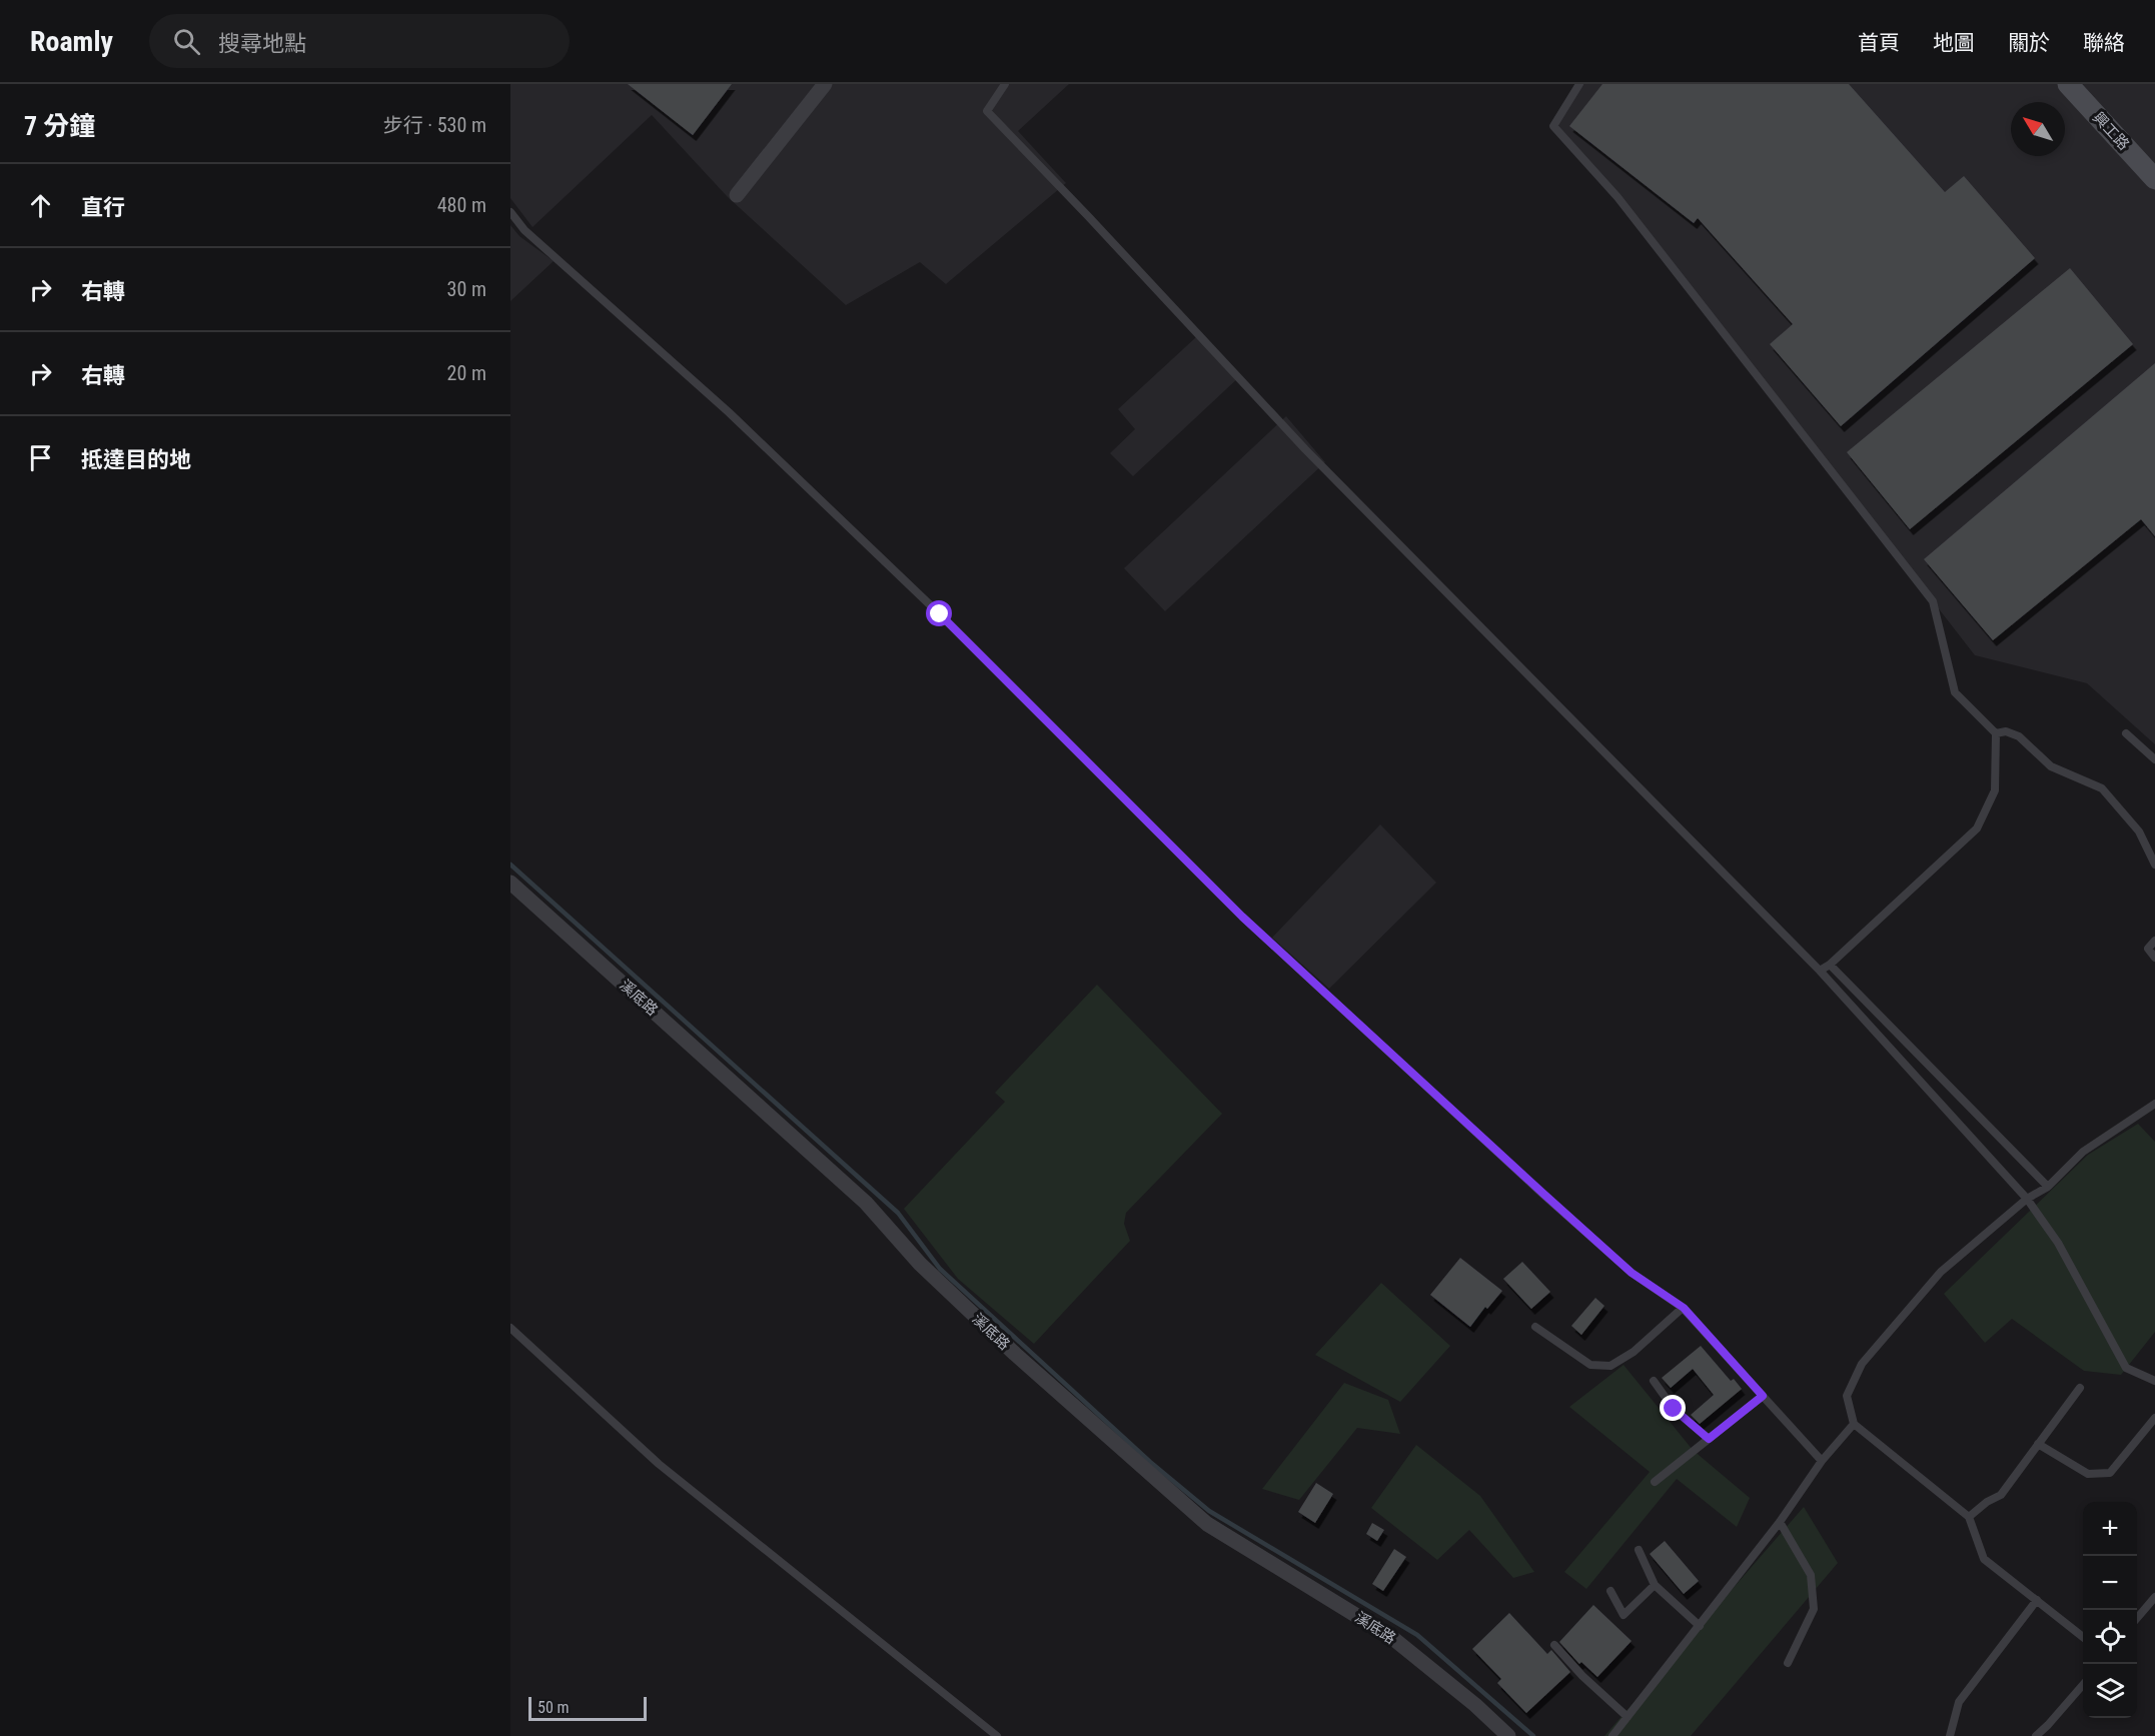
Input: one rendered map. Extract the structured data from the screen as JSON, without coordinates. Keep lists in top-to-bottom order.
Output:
{
  "streets": {
    "street": ["興工路", "溪底路"]
  },
  "scale_bar": "50 m",
  "north": "top left",
  "page": {
    "header": "Roamly",
    "search": "搜尋地點",
    "nav": [
      "首頁",
      "地圖",
      "關於",
      "聯絡"
    ],
    "heading": ["7 分鐘", "步行 · 530 m"],
    "list": [
      ["直行", "480 m"],
      ["右轉", "30 m"],
      ["右轉", "20 m"],
      "抵達目的地"
    ],
    "map_buttons": ["+", "−"],
    "scale": "50 m"
  }
}
